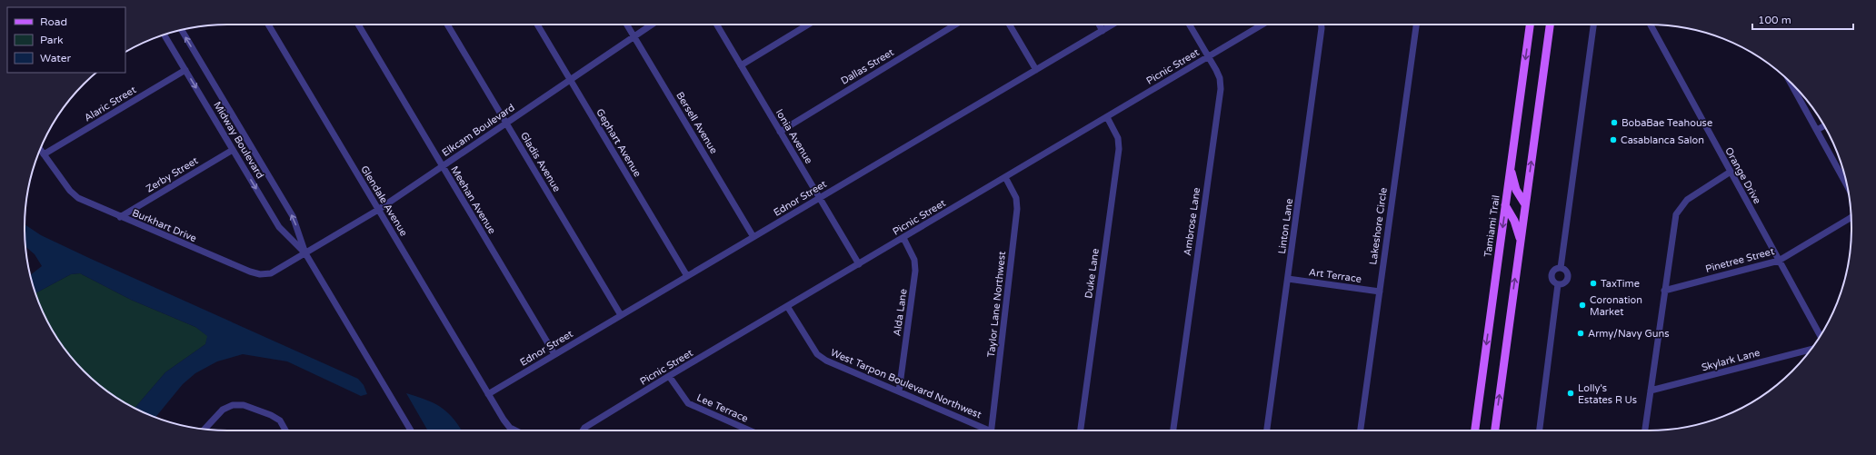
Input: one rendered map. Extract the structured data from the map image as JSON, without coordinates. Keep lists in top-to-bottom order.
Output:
{
  "streets": {
    "main road": ["Tamiami Trail"],
    "street": [
      "Dallas Street",
      "Picnic Street",
      "Alaric Street",
      "Bersell Avenue",
      "Elkcam Boulevard",
      "Ionia Avenue",
      "Midway Boulevard",
      "Gephart Avenue",
      "Gladis Avenue",
      "Zerby Street",
      "Orange Drive",
      "Ednor Street",
      "Meehan Avenue",
      "Glendale Avenue",
      "Ambrose Lane",
      "Burkhart Drive",
      "Linton Lane",
      "Lakeshore Circle",
      "Pinetree Street",
      "Duke Lane",
      "Art Terrace",
      "Taylor Lane Northwest",
      "Alda Lane",
      "Skylark Lane",
      "West Tarpon Boulevard Northwest",
      "Lee Terrace"
    ]
  },
  "crossings": [
    ["Dallas Street", "Ionia Avenue"],
    ["Picnic Street", "Ionia Avenue"],
    ["Picnic Street", "Ambrose Lane"],
    ["Picnic Street", "Duke Lane"],
    ["Picnic Street", "Taylor Lane Northwest"],
    ["Picnic Street", "Alda Lane"],
    ["Picnic Street", "West Tarpon Boulevard Northwest"],
    ["Picnic Street", "Lee Terrace"],
    ["Alaric Street", "Midway Boulevard"],
    ["Alaric Street", "Burkhart Drive"],
    ["Bersell Avenue", "Elkcam Boulevard"],
    ["Bersell Avenue", "Ednor Street"],
    ["Elkcam Boulevard", "Midway Boulevard"],
    ["Elkcam Boulevard", "Gephart Avenue"],
    ["Elkcam Boulevard", "Gladis Avenue"],
    ["Elkcam Boulevard", "Meehan Avenue"],
    ["Elkcam Boulevard", "Glendale Avenue"],
    ["Elkcam Boulevard", "Burkhart Drive"],
    ["Ionia Avenue", "Ednor Street"],
    ["Midway Boulevard", "Zerby Street"],
    ["Midway Boulevard", "Burkhart Drive"],
    ["Gephart Avenue", "Ednor Street"],
    ["Gladis Avenue", "Ednor Street"],
    ["Zerby Street", "Burkhart Drive"],
    ["Orange Drive", "Pinetree Street"],
    ["Ednor Street", "Meehan Avenue"],
    ["Ednor Street", "Glendale Avenue"],
    ["Linton Lane", "Art Terrace"],
    ["Lakeshore Circle", "Art Terrace"],
    ["Alda Lane", "West Tarpon Boulevard Northwest"]
  ],
  "places": [
    "BobaBae Teahouse",
    "Casablanca Salon",
    "TaxTime",
    "Coronation Market",
    "Army/Navy Guns",
    "Lolly's Estates R Us"
  ],
  "legend": ["Road", "Park", "Water"],
  "scale_bar": "100 m"
}
